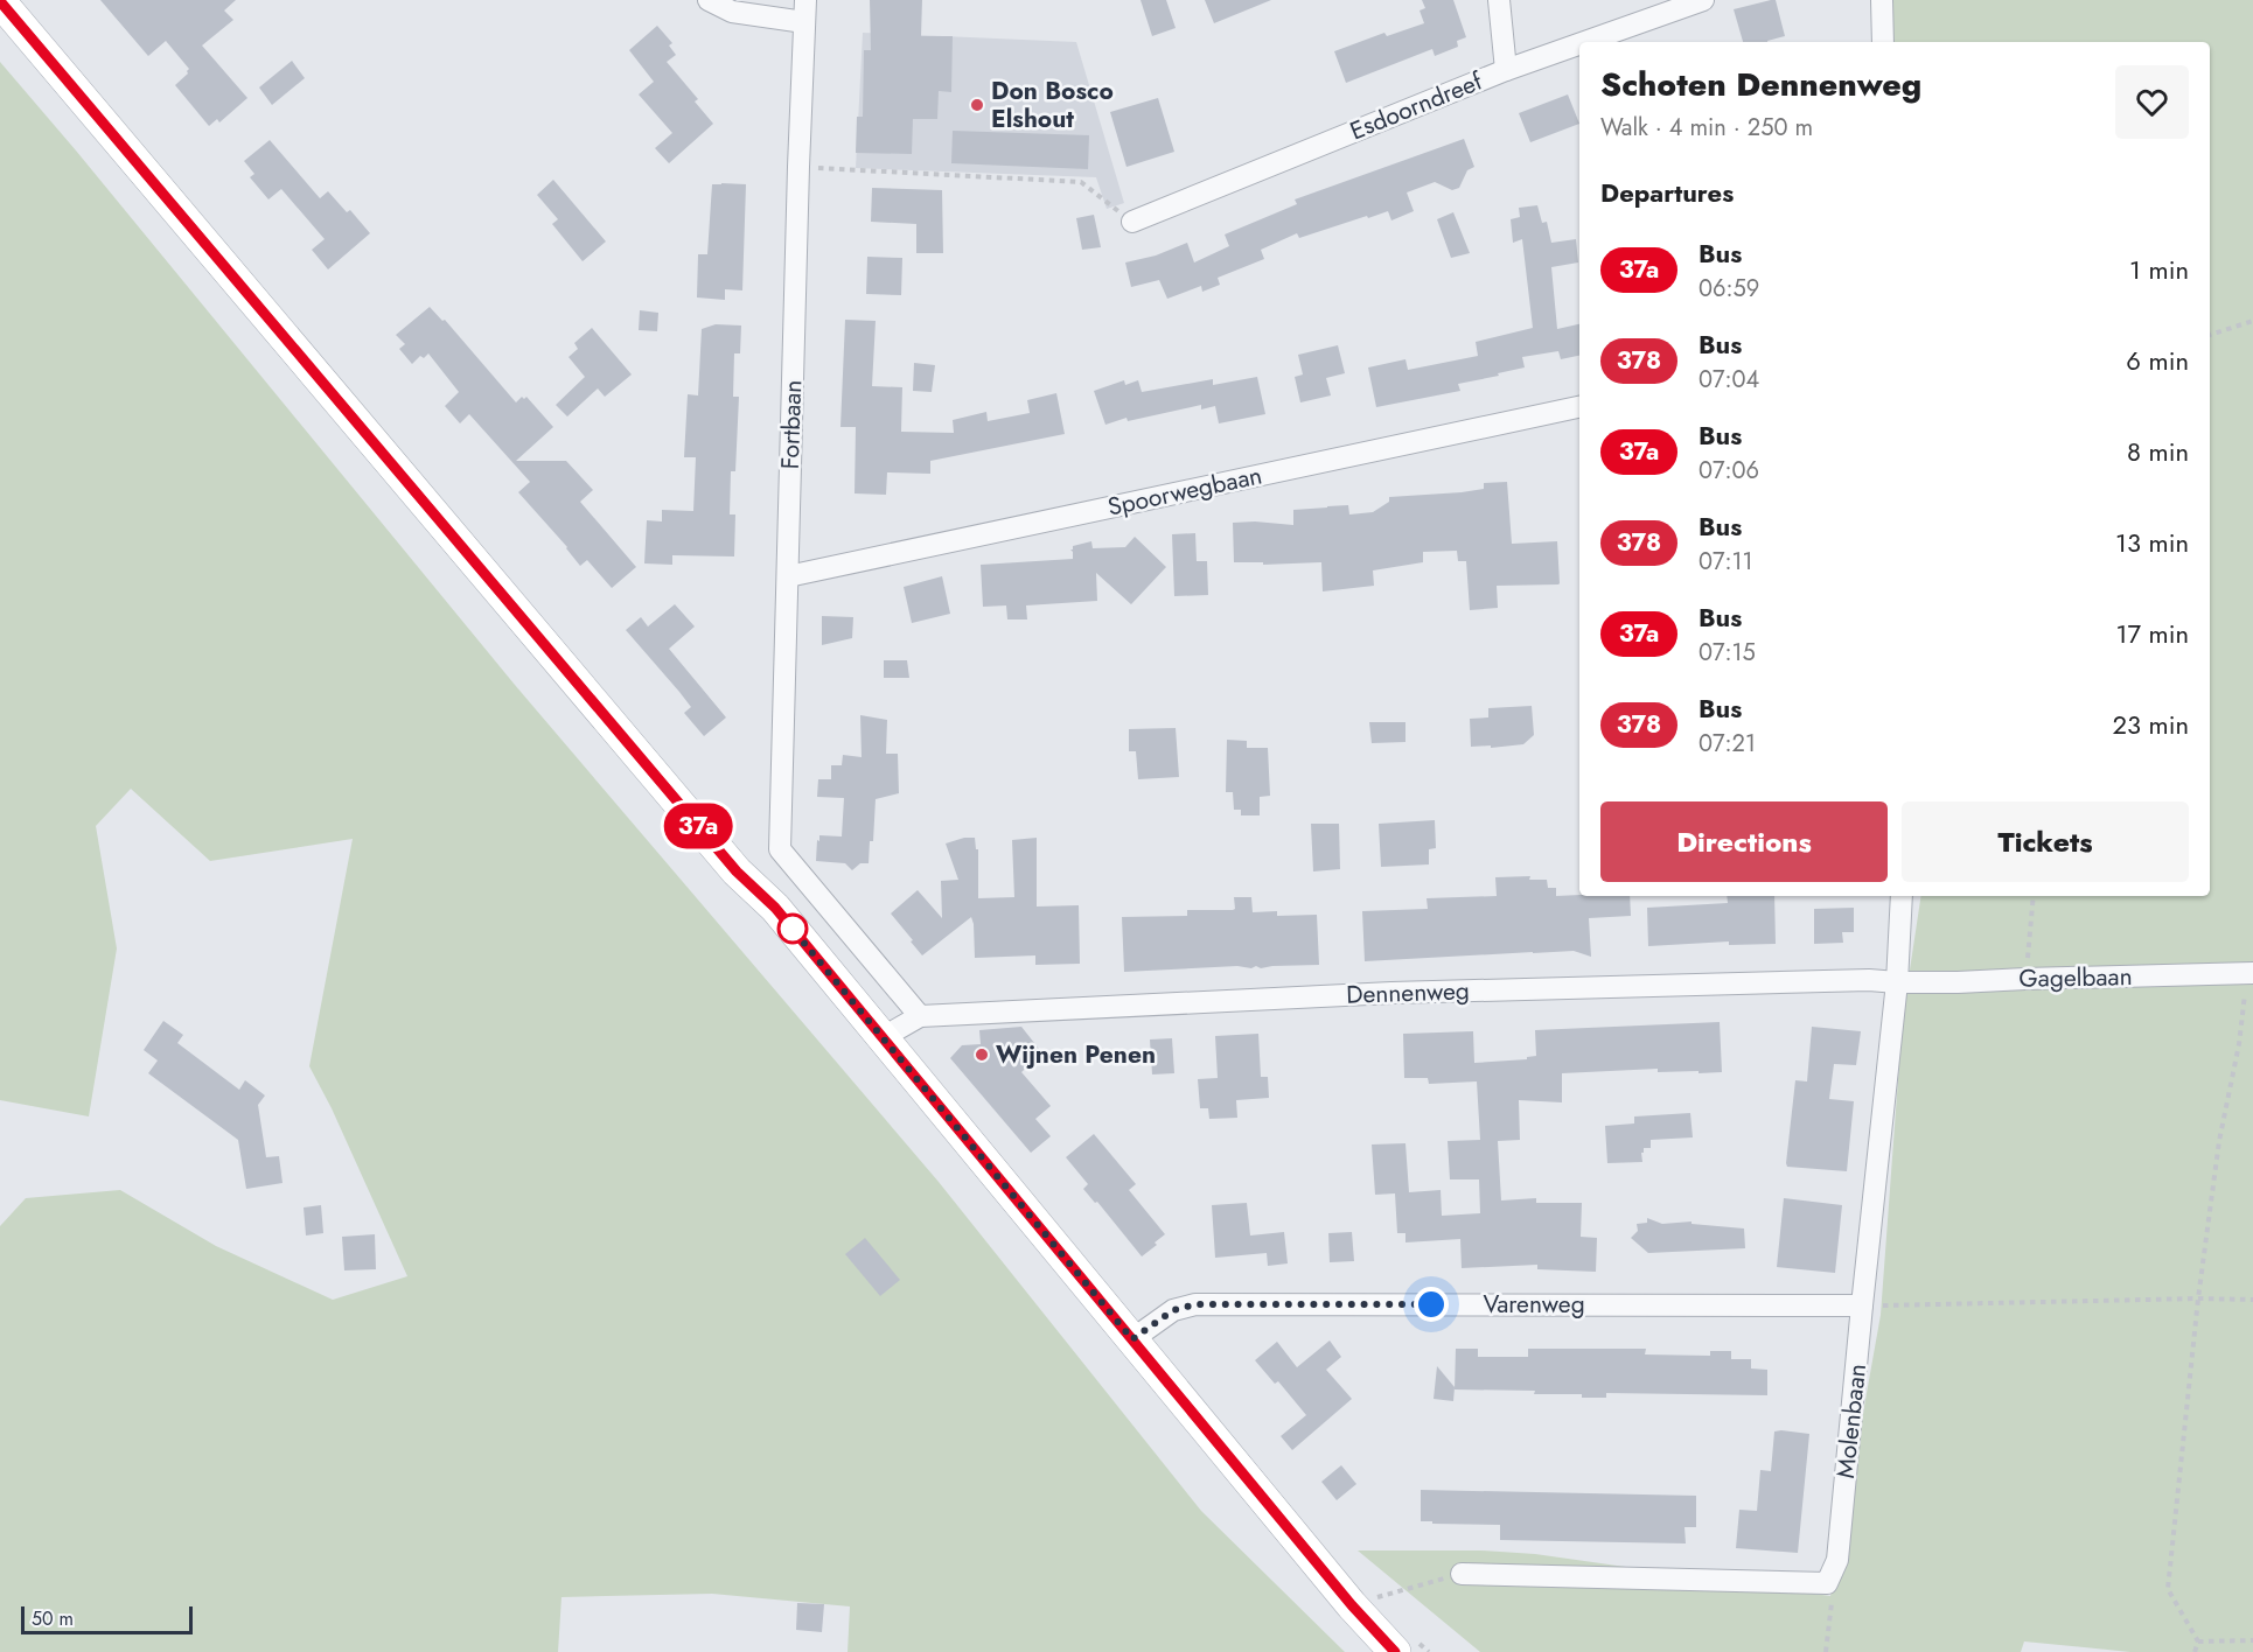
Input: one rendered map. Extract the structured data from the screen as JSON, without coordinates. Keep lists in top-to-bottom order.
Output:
{
  "streets": {
    "street": [
      "Esdoorndreef",
      "Fortbaan",
      "Spoorwegbaan",
      "Gagelbaan",
      "Dennenweg",
      "Varenweg",
      "Molenbaan"
    ]
  },
  "crossings": [
    ["Fortbaan", "Spoorwegbaan"],
    ["Fortbaan", "Dennenweg"],
    ["Gagelbaan", "Dennenweg"],
    ["Gagelbaan", "Molenbaan"],
    ["Dennenweg", "Molenbaan"],
    ["Varenweg", "Molenbaan"]
  ],
  "places": ["Don Bosco Elshout", "Wijnen Penen"],
  "lines": ["bus line 37a"],
  "scale_bar": "50 m",
  "page": {
    "on_map": "37a",
    "heading": [
      ["Schoten Dennenweg", "Walk · 4 min · 250 m"],
      "Departures"
    ],
    "list": [
      {
        "mark": "37a",
        "name": "Bus",
        "note": "06:59",
        "value": "1 min"
      },
      {
        "mark": "378",
        "name": "Bus",
        "note": "07:04",
        "value": "6 min"
      },
      {
        "mark": "37a",
        "name": "Bus",
        "note": "07:06",
        "value": "8 min"
      },
      {
        "mark": "378",
        "name": "Bus",
        "note": "07:11",
        "value": "13 min"
      },
      {
        "mark": "37a",
        "name": "Bus",
        "note": "07:15",
        "value": "17 min"
      },
      {
        "mark": "378",
        "name": "Bus",
        "note": "07:21",
        "value": "23 min"
      }
    ],
    "buttons": ["Directions", "Tickets"],
    "scale": "50 m"
  }
}
